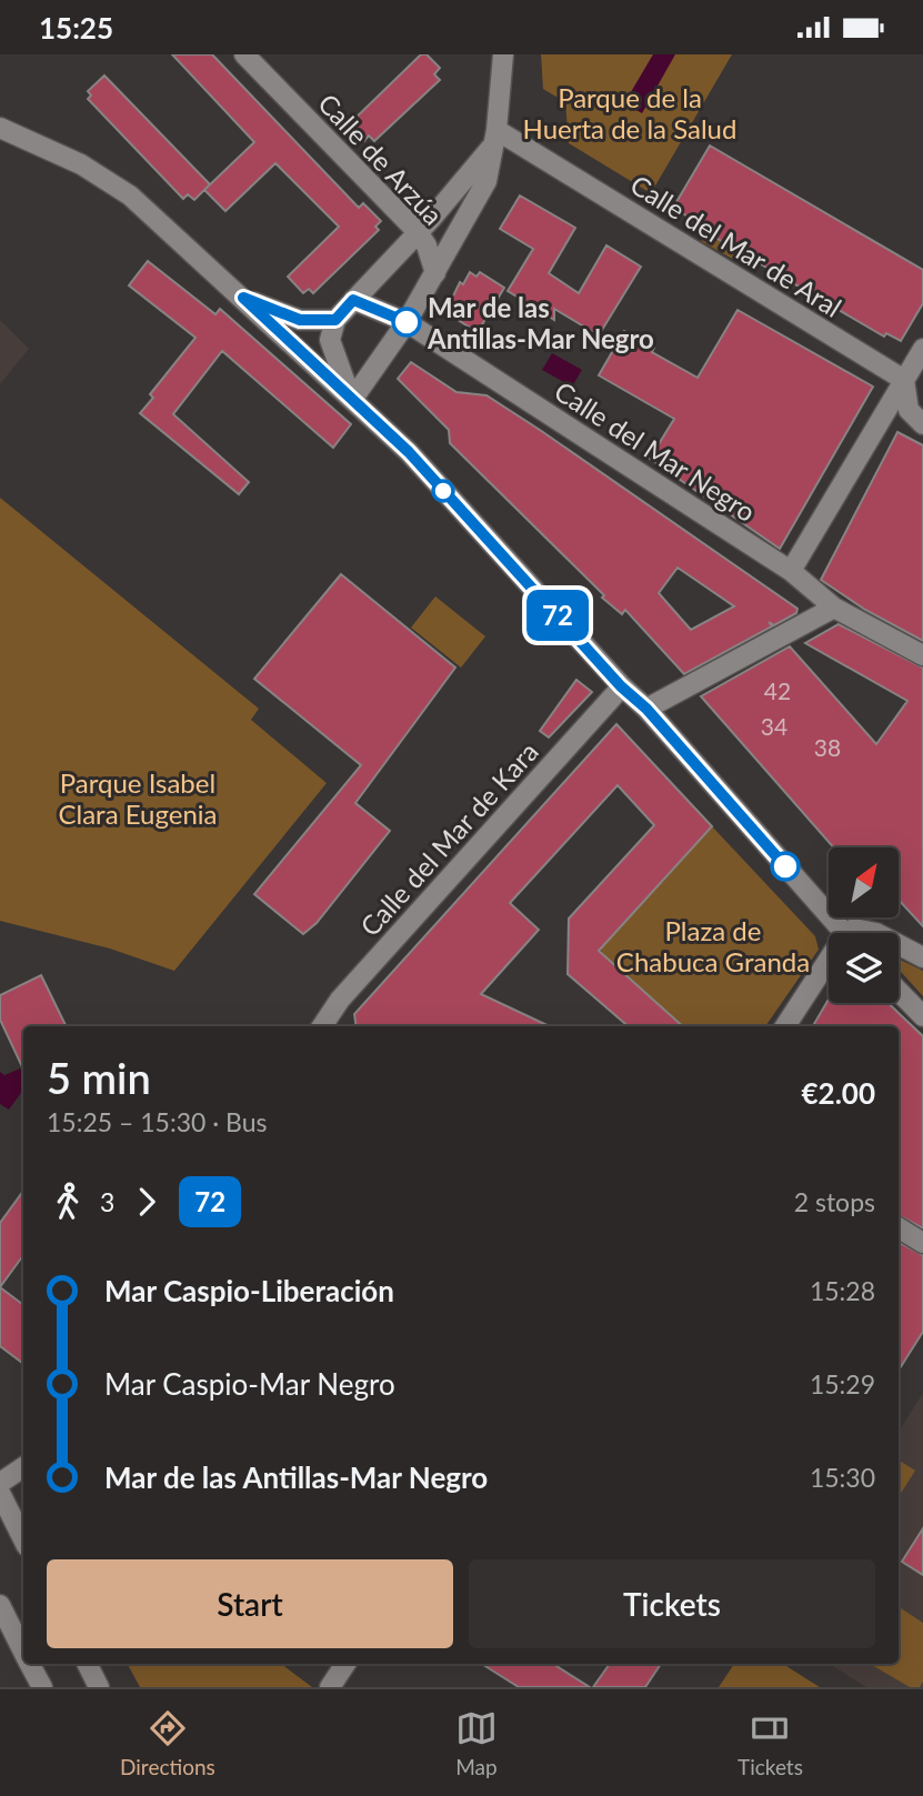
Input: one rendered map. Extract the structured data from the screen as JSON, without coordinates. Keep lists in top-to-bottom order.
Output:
{
  "streets": {
    "street": [
      "Calle de Arzúa",
      "Calle del Mar de Aral",
      "Calle del Mar Negro",
      "Calle del Mar de Kara"
    ]
  },
  "parks": ["Parque de la Huerta de la Salud", "Parque Isabel Clara Eugenia", "Plaza de Chabuca Granda"],
  "places": ["Mar de las Antillas-Mar Negro"],
  "lines": ["bus line 72"],
  "house_numbers": ["42", "34", "38"],
  "north": "top right",
  "page": {
    "status": "15:25",
    "on_map": "72",
    "heading": ["5 min", "15:25 – 15:30 · Bus", "€2.00"],
    "legs": ["3", "72", "2 stops"],
    "list": [
      {
        "name": "Mar Caspio-Liberación",
        "value": "15:28"
      },
      {
        "name": "Mar Caspio-Mar Negro",
        "value": "15:29"
      },
      {
        "name": "Mar de las Antillas-Mar Negro",
        "value": "15:30"
      }
    ],
    "buttons": ["Start", "Tickets"],
    "tabs": ["Directions", "Map", "Tickets"]
  }
}
